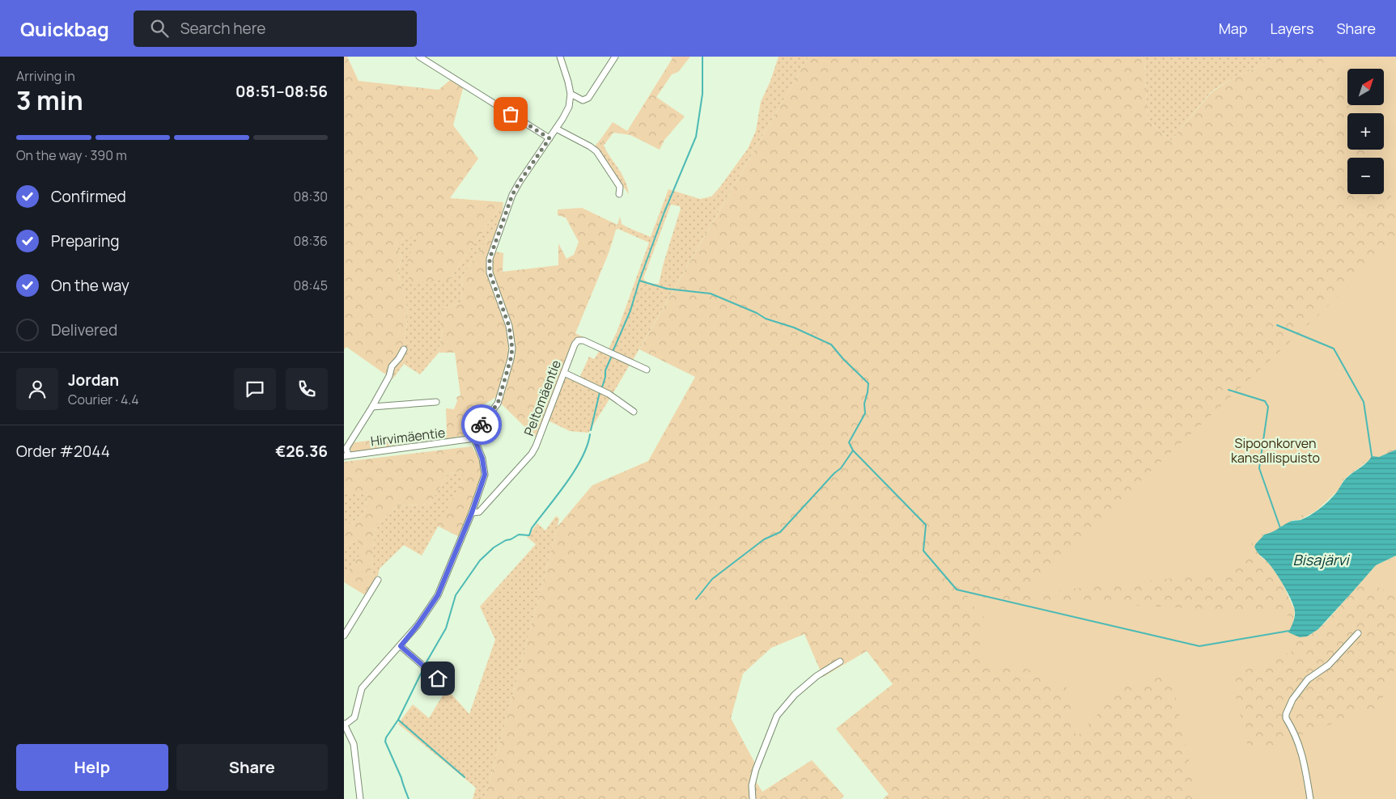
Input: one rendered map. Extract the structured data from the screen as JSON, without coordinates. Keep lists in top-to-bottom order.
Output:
{
  "streets": {
    "street": ["Peltomäentie", "Hirvimäentie"]
  },
  "water": ["Bisajärvi"],
  "parks": ["Sipoonkorven kansallispuisto"],
  "north": "top right",
  "page": {
    "header": "Quickbag",
    "search": "Search here",
    "nav": ["Map", "Layers", "Share"],
    "heading": ["3 min", "Arriving in", "08:51–08:56"],
    "panel": [
      "Jordan",
      "Courier · 4.4",
      "Order #2044",
      "€26.36"
    ],
    "map_buttons": ["+", "−"],
    "bar": "On the way · 390 m",
    "list": [
      ["Confirmed", "08:30"],
      ["Preparing", "08:36"],
      ["On the way", "08:45"],
      "Delivered"
    ],
    "buttons": ["Help", "Share"]
  }
}
